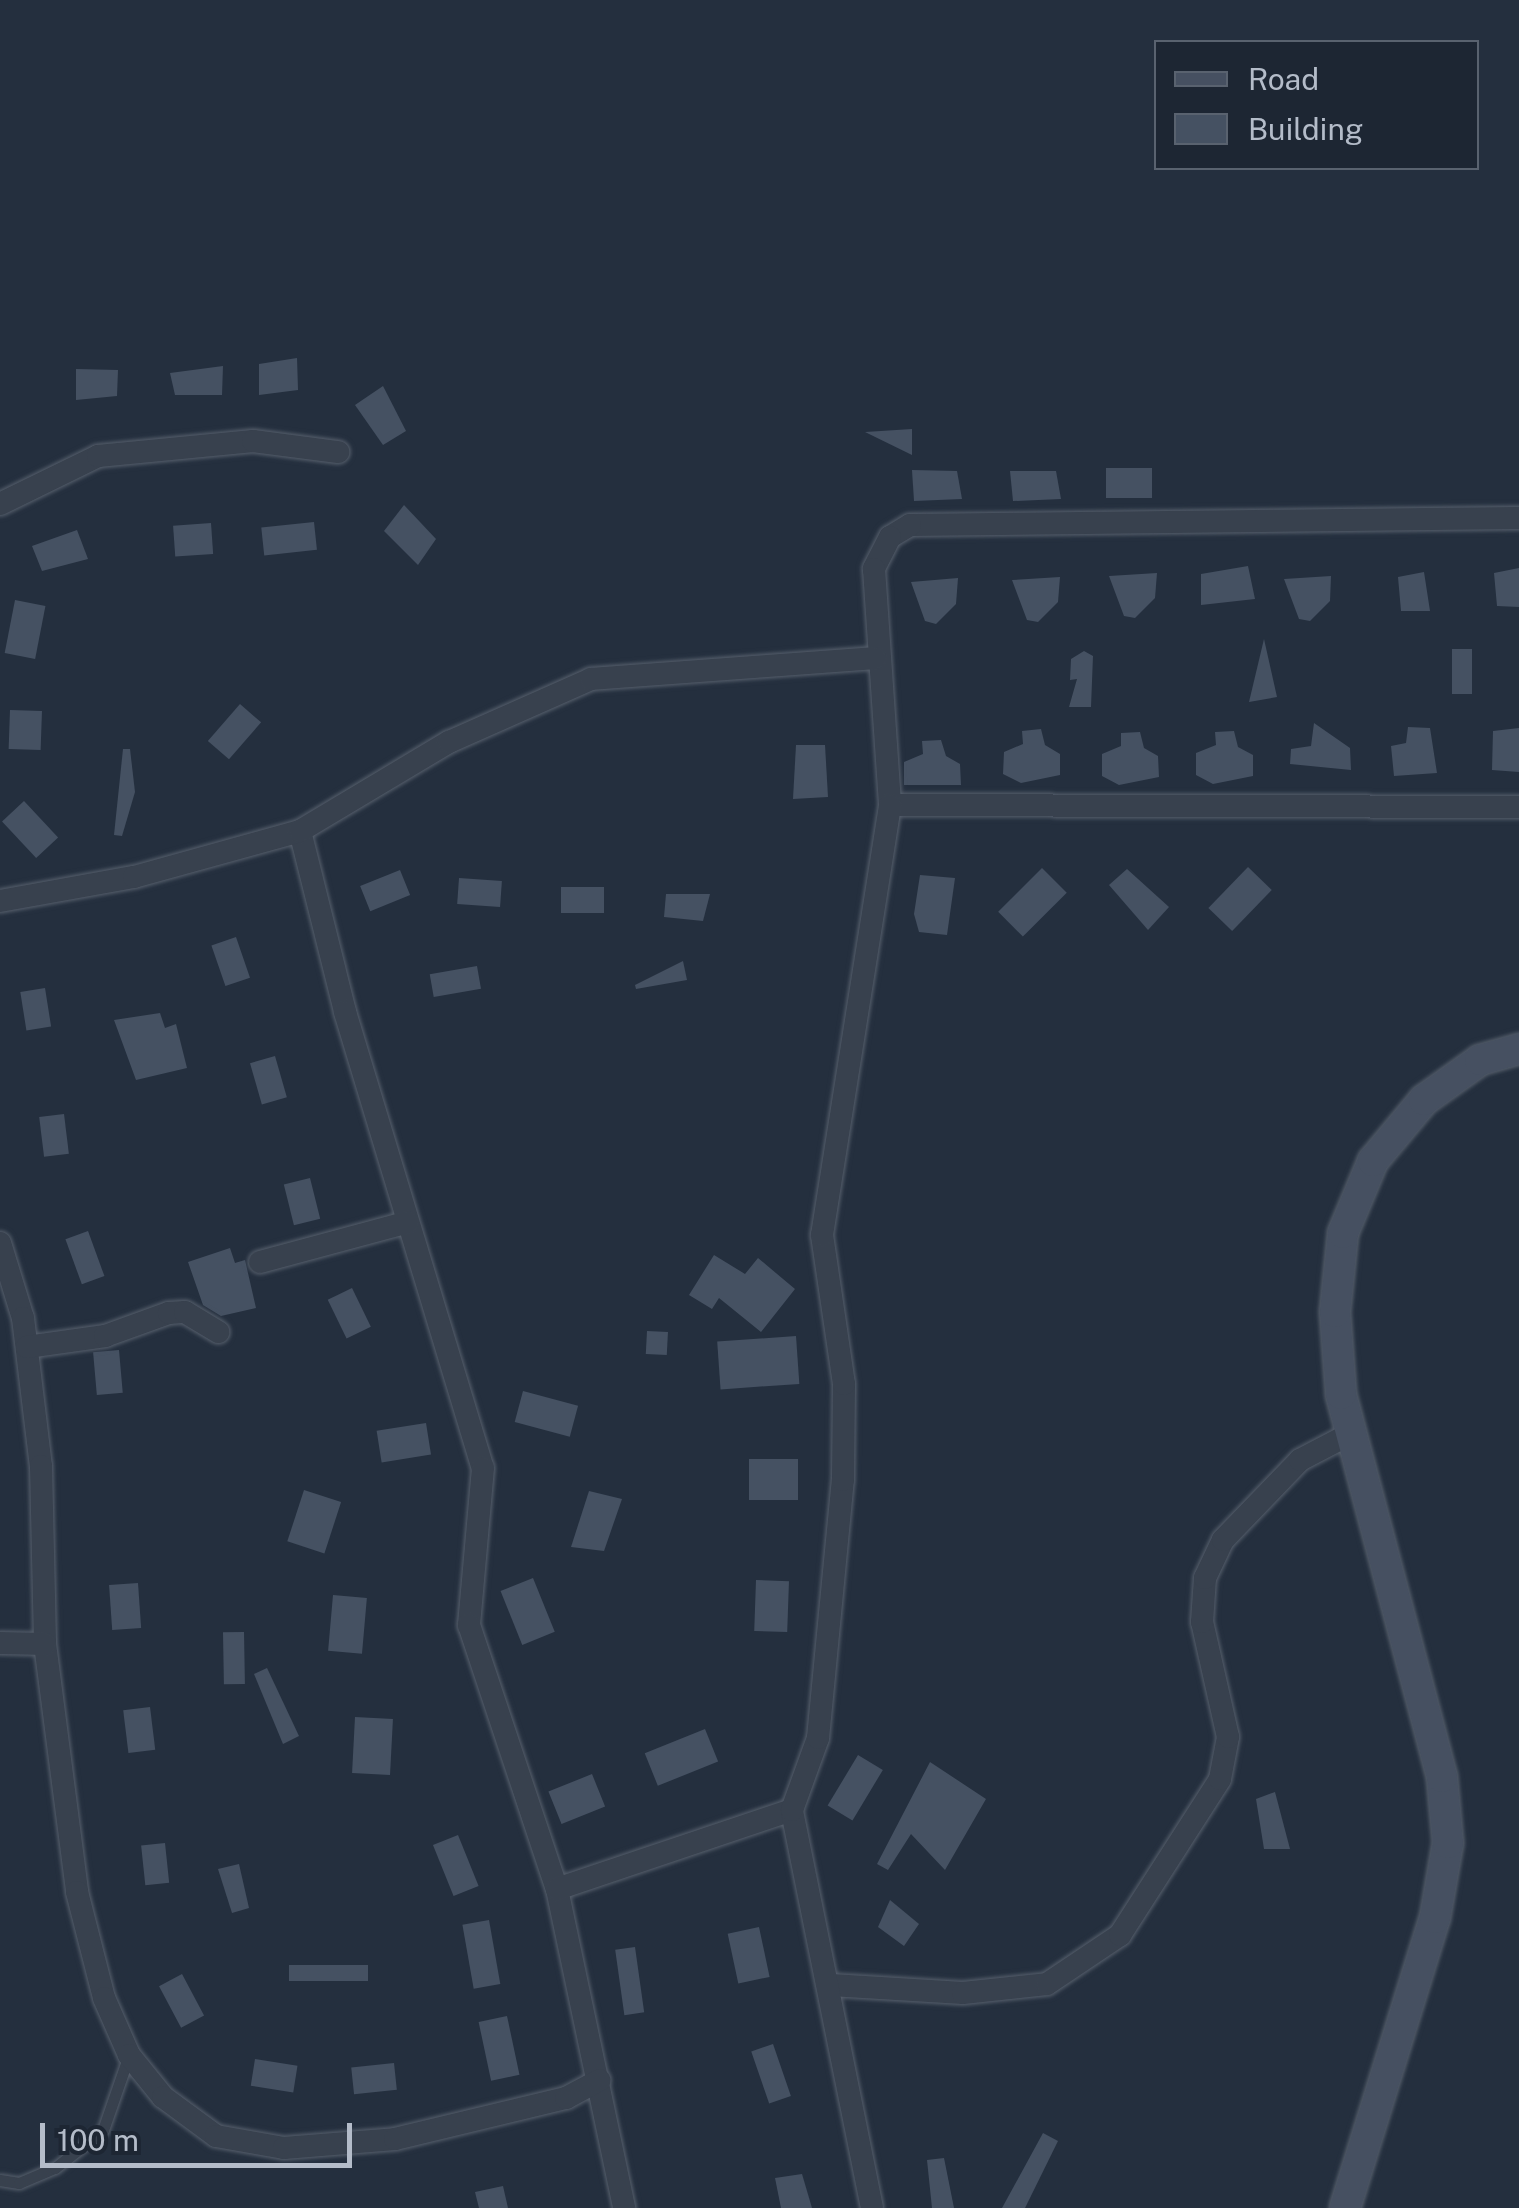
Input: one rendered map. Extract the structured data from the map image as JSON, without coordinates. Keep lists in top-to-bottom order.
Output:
{
  "legend": ["Road", "Building"],
  "scale_bar": "100 m"
}
